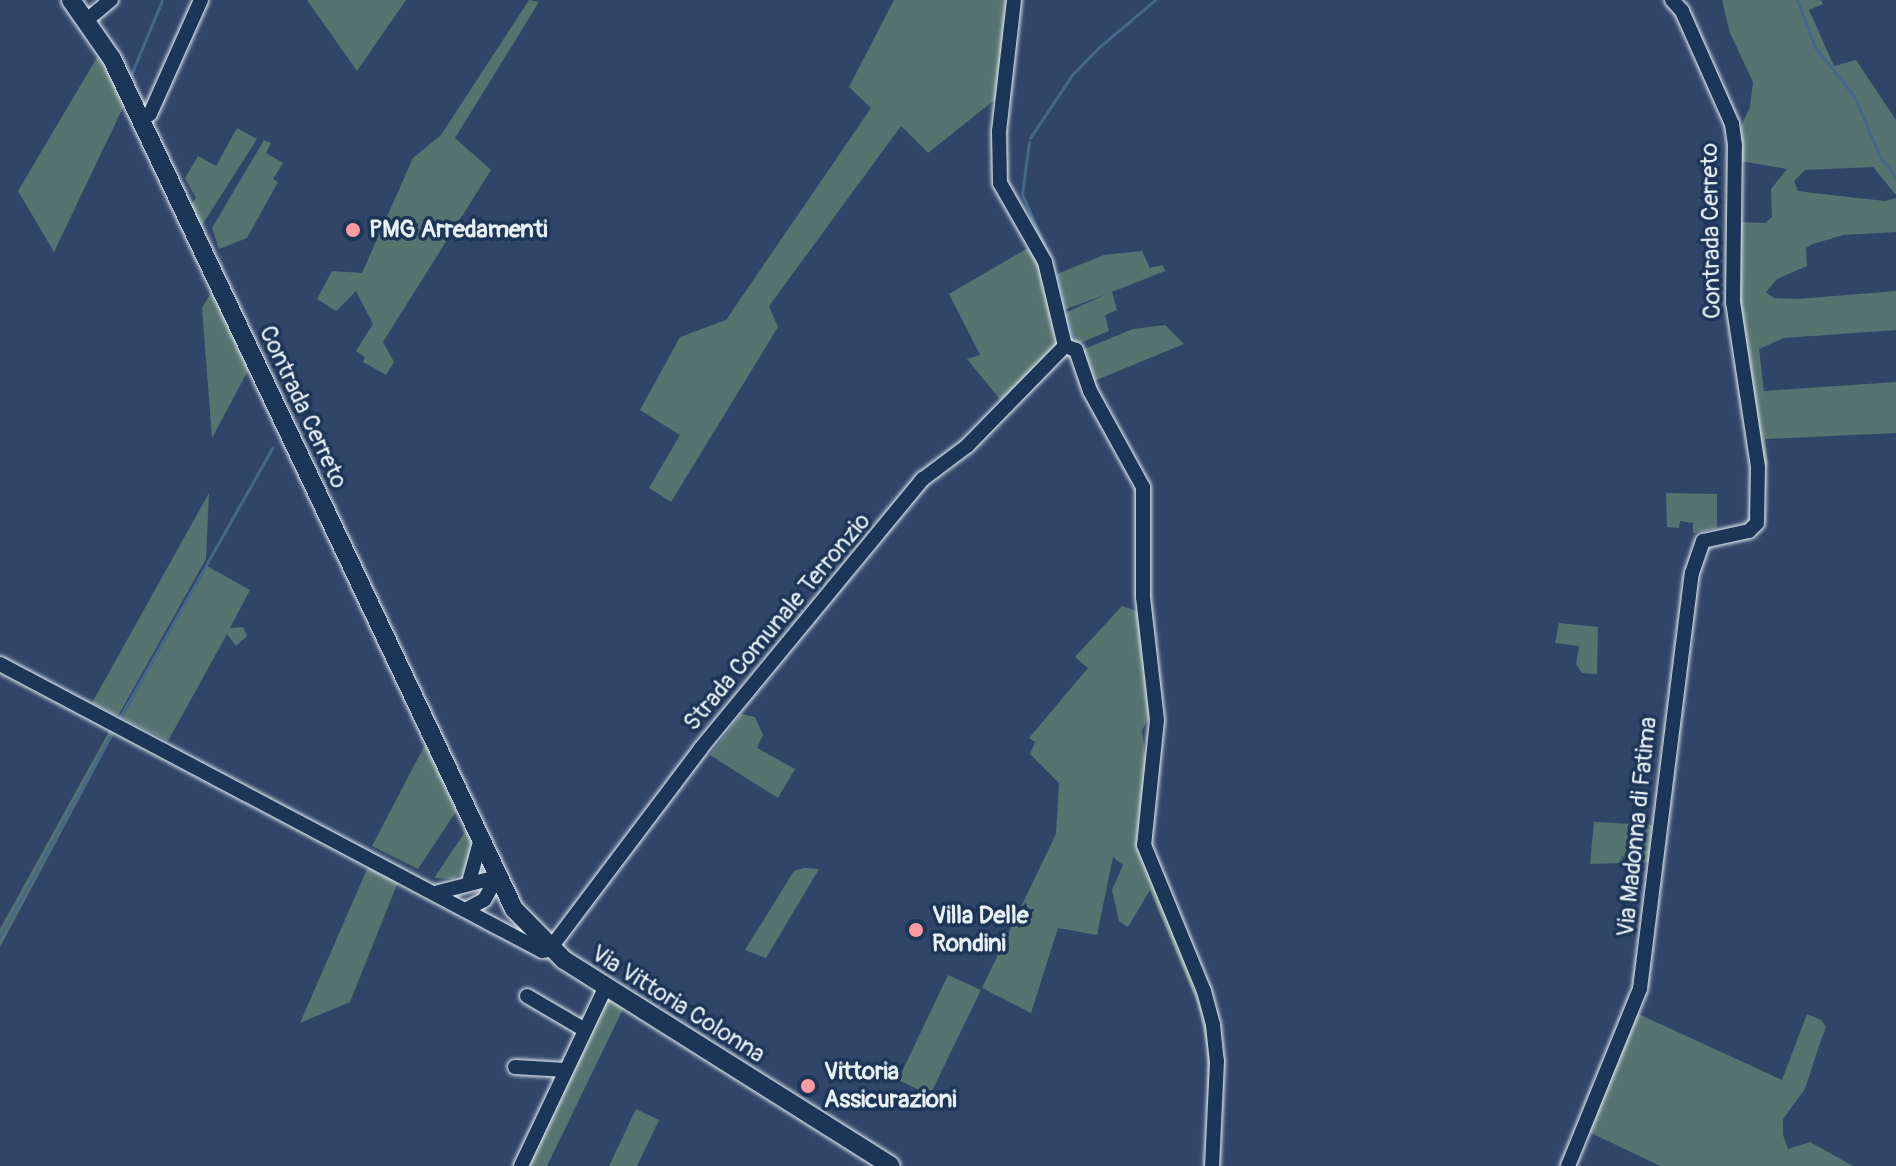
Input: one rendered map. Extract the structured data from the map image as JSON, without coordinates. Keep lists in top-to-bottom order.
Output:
{
  "streets": {
    "main road": ["Contrada Cerreto", "Via Vittoria Colonna"],
    "street": ["Strada Comunale Terronzio", "Via Madonna di Fatima"]
  },
  "crossings": [
    ["Contrada Cerreto", "Via Madonna di Fatima"],
    ["Contrada Cerreto", "Via Vittoria Colonna"],
    ["Strada Comunale Terronzio", "Via Vittoria Colonna"]
  ],
  "places": ["PMG Arredamenti", "Villa Delle Rondini", "Vittoria Assicurazioni"]
}
